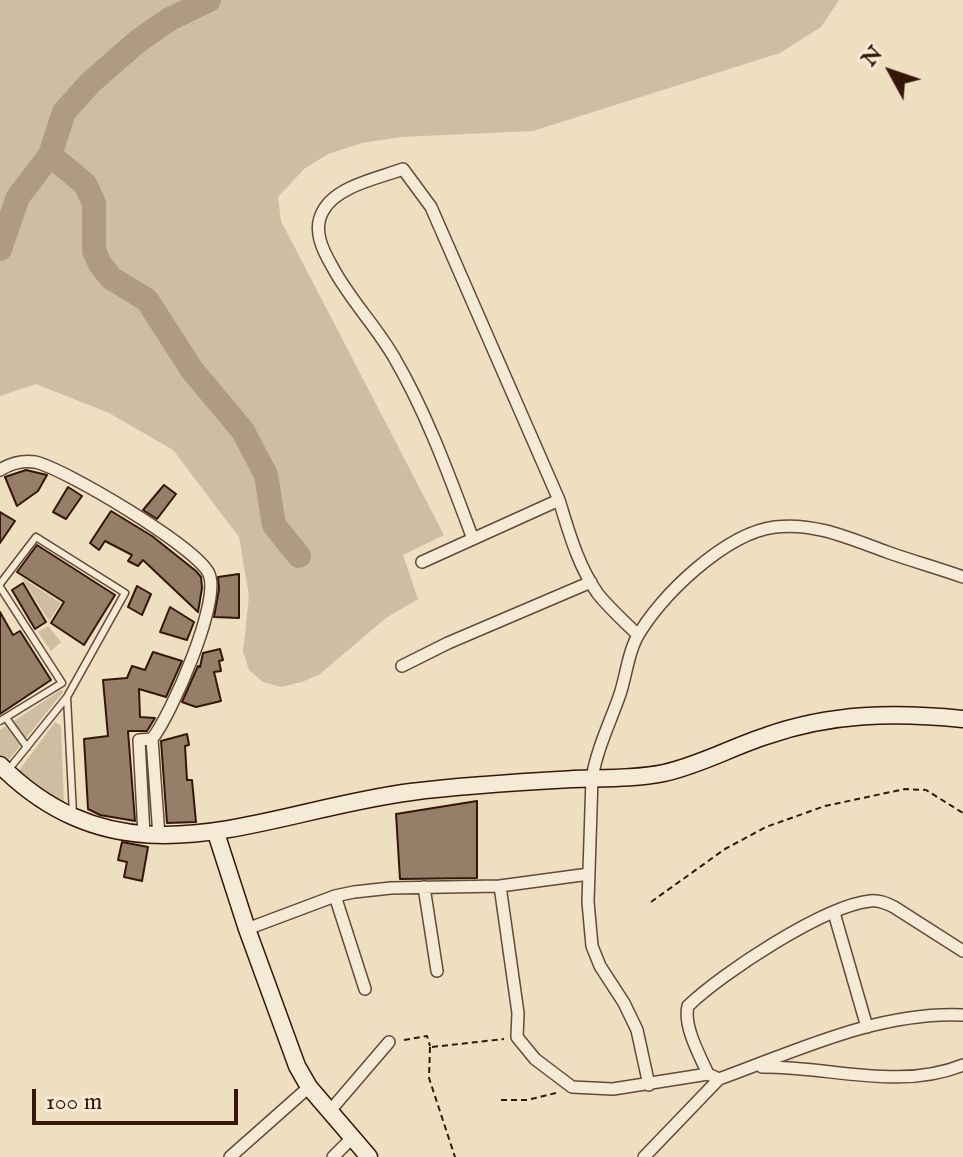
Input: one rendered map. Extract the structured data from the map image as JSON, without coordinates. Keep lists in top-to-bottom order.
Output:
{
  "scale_bar": "100 m",
  "north": "top left"
}
